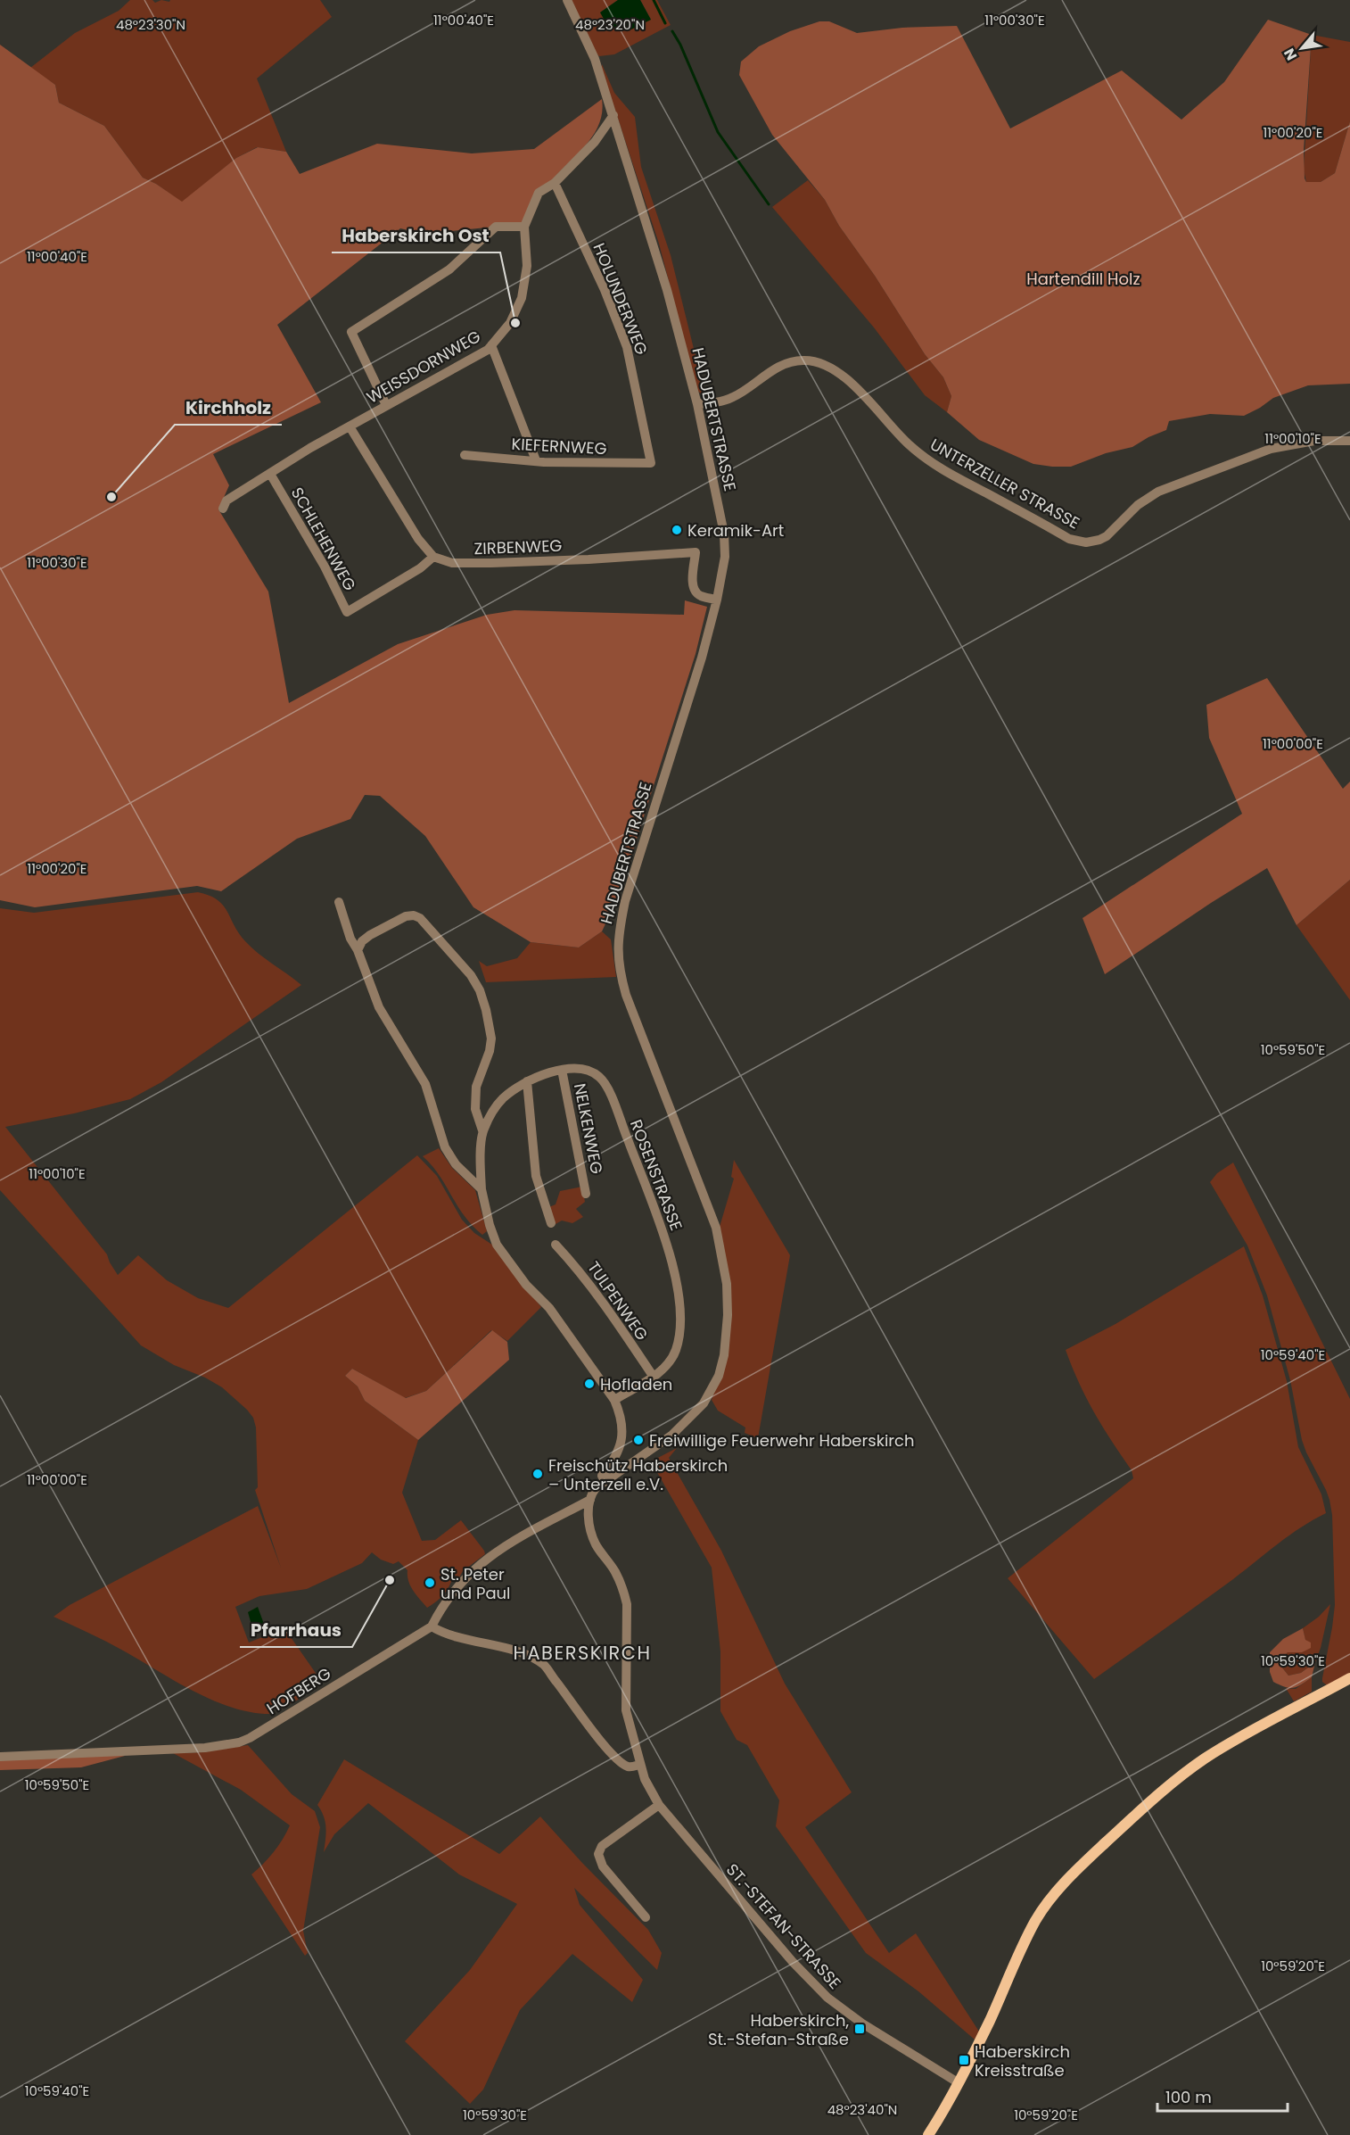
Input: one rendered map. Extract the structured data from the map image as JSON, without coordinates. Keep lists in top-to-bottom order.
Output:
{
  "streets": {
    "street": [
      "HOLUNDERWEG",
      "WEISSDORNWEG",
      "HADUBERTSTRASSE",
      "KIEFERNWEG",
      "UNTERZELLER STRASSE",
      "SCHLEHENWEG",
      "ZIRBENWEG",
      "NELKENWEG",
      "ROSENSTRASSE",
      "TULPENWEG",
      "HOFBERG",
      "ST.-STEFAN-STRASSE"
    ]
  },
  "crossings": [
    ["HOLUNDERWEG", "WEISSDORNWEG"],
    ["HOLUNDERWEG", "KIEFERNWEG"],
    ["WEISSDORNWEG", "HADUBERTSTRASSE"],
    ["WEISSDORNWEG", "SCHLEHENWEG"],
    ["HADUBERTSTRASSE", "UNTERZELLER STRASSE"],
    ["HADUBERTSTRASSE", "ZIRBENWEG"],
    ["HADUBERTSTRASSE", "ROSENSTRASSE"],
    ["SCHLEHENWEG", "ZIRBENWEG"],
    ["NELKENWEG", "ROSENSTRASSE"],
    ["ROSENSTRASSE", "TULPENWEG"]
  ],
  "districts": ["HABERSKIRCH"],
  "parks": ["Hartendill Holz"],
  "places": {
    "other": [
      "Haberskirch Ost",
      "Kirchholz",
      "Keramik-Art",
      "Hofladen",
      "Freiwillige Feuerwehr Haberskirch",
      "Freischütz Haberskirch – Unterzell e.V.",
      "Pfarrhaus",
      "St. Peter und Paul"
    ],
    "transit": ["Haberskirch, St.-Stefan-Straße", "Haberskirch Kreisstraße"]
  },
  "scale_bar": "100 m",
  "north": "bottom left",
  "coordinates": [
    "11°00'30\"E",
    "11°00'40\"E",
    "48°23'30\"N",
    "48°23'20\"N",
    "11°00'20\"E",
    "11°00'10\"E",
    "11°00'00\"E",
    "10°59'50\"E",
    "10°59'40\"E",
    "10°59'30\"E",
    "10°59'20\"E",
    "48°23'40\"N"
  ]
}
